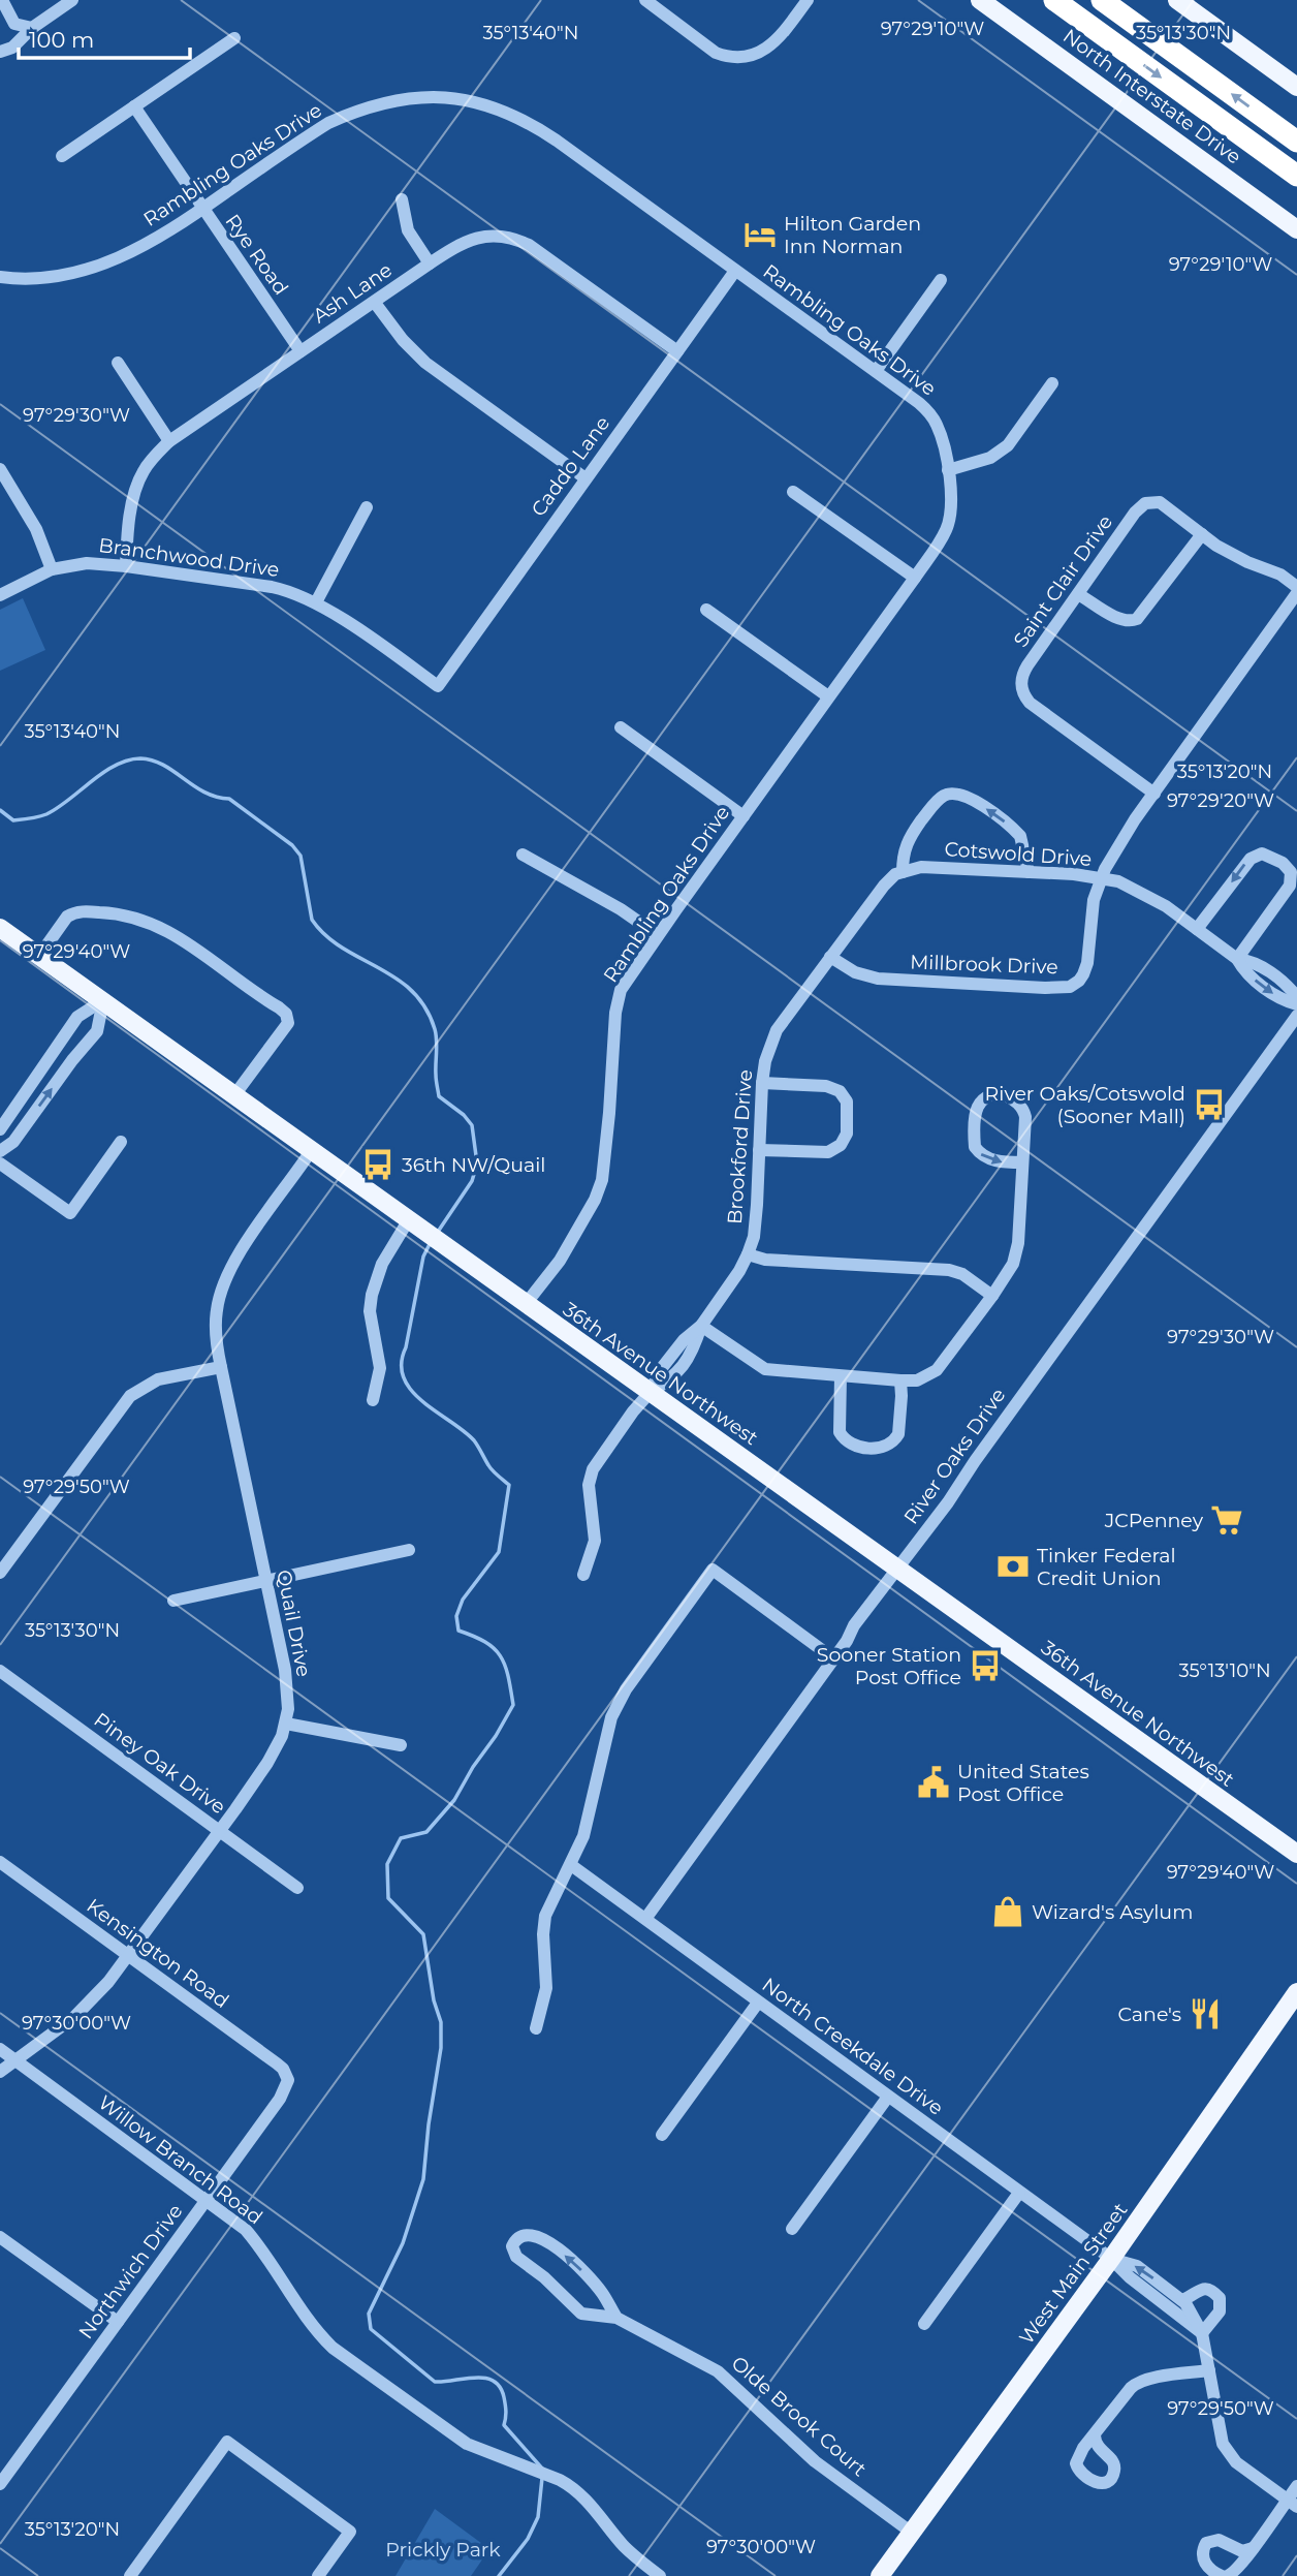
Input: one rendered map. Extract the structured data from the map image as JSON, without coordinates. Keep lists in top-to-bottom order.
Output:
{
  "streets": {
    "main road": ["North Interstate Drive", "36th Avenue Northwest", "West Main Street"],
    "street": [
      "Rambling Oaks Drive",
      "Rye Road",
      "Ash Lane",
      "Caddo Lane",
      "Branchwood Drive",
      "Saint Clair Drive",
      "Cotswold Drive",
      "Millbrook Drive",
      "Brookford Drive",
      "River Oaks Drive",
      "Quail Drive",
      "Piney Oak Drive",
      "Kensington Road",
      "North Creekdale Drive",
      "Willow Branch Road",
      "Northwich Drive",
      "Olde Brook Court"
    ]
  },
  "crossings": [
    ["Rambling Oaks Drive", "Rye Road"],
    ["Rambling Oaks Drive", "Caddo Lane"],
    ["Rambling Oaks Drive", "36th Avenue Northwest"],
    ["Rye Road", "Ash Lane"],
    ["Ash Lane", "Caddo Lane"],
    ["Ash Lane", "Branchwood Drive"],
    ["Caddo Lane", "Branchwood Drive"],
    ["Saint Clair Drive", "Millbrook Drive"],
    ["Cotswold Drive", "Millbrook Drive"],
    ["Cotswold Drive", "Brookford Drive"],
    ["Millbrook Drive", "Brookford Drive"],
    ["Brookford Drive", "36th Avenue Northwest"],
    ["36th Avenue Northwest", "River Oaks Drive"],
    ["36th Avenue Northwest", "Quail Drive"],
    ["River Oaks Drive", "North Creekdale Drive"],
    ["Quail Drive", "Piney Oak Drive"],
    ["Quail Drive", "Kensington Road"],
    ["Quail Drive", "Willow Branch Road"],
    ["Kensington Road", "Northwich Drive"],
    ["North Creekdale Drive", "West Main Street"],
    ["Willow Branch Road", "Northwich Drive"],
    ["West Main Street", "Olde Brook Court"]
  ],
  "parks": ["Prickly Park"],
  "places": {
    "hotel": ["Hilton Garden Inn Norman"],
    "bus stop": ["River Oaks/Cotswold (Sooner Mall)", "36th NW/Quail", "Sooner Station Post Office"],
    "supermarket": ["JCPenney"],
    "bank": ["Tinker Federal Credit Union"],
    "public building": ["United States Post Office"],
    "shop": ["Wizard's Asylum"],
    "restaurant": ["Cane's"]
  },
  "scale_bar": "100 m",
  "coordinates": [
    "97°29'10\"W",
    "35°13'40\"N",
    "35°13'30\"N",
    "97°29'30\"W",
    "35°13'20\"N",
    "97°29'20\"W",
    "97°29'40\"W",
    "97°29'50\"W",
    "35°13'10\"N",
    "97°30'00\"W"
  ]
}
